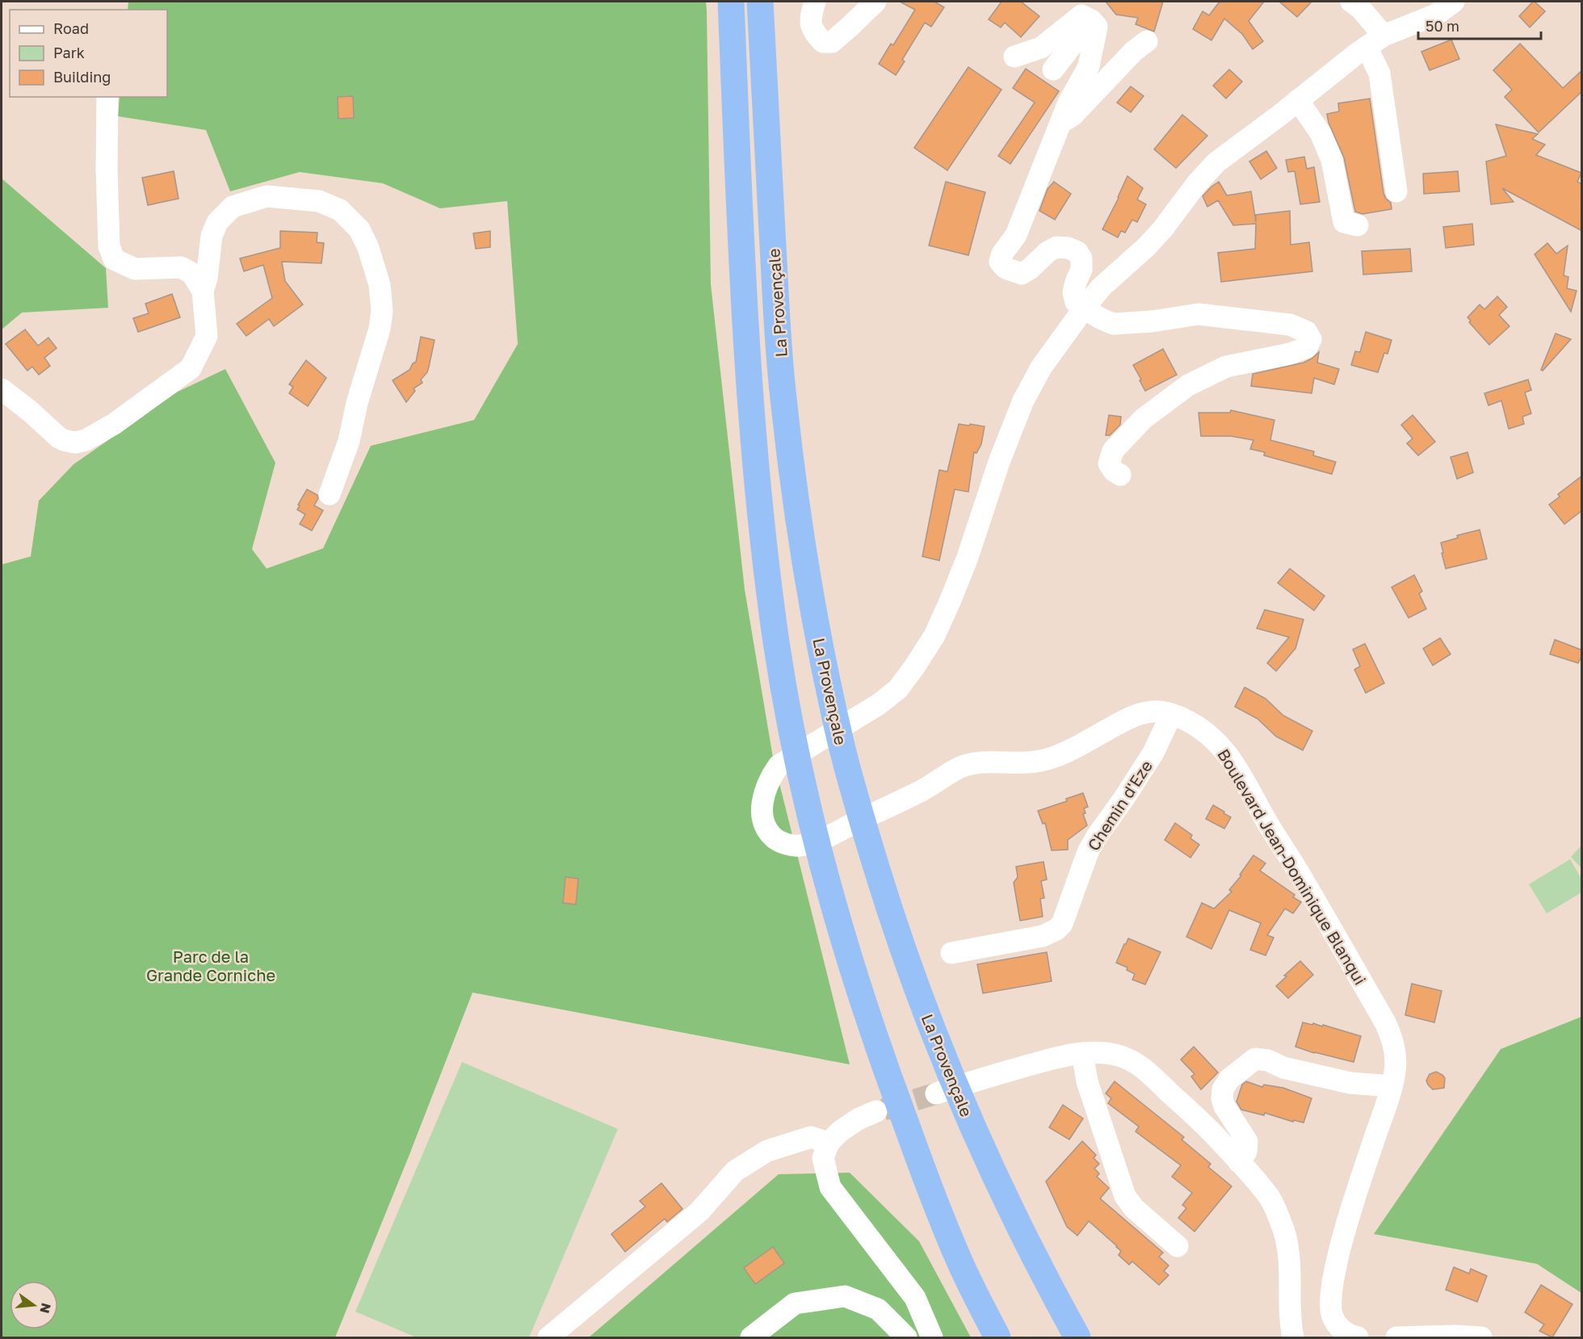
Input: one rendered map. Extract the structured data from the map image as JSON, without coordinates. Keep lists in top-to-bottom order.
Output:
{
  "streets": {
    "highway": ["La Provençale"],
    "street": ["Chemin d'Eze", "Boulevard Jean-Dominique Blanqui"]
  },
  "crossings": [
    ["Chemin d'Eze", "Boulevard Jean-Dominique Blanqui"]
  ],
  "parks": ["Parc de la Grande Corniche"],
  "legend": ["Road", "Park", "Building"],
  "scale_bar": "50 m",
  "north": "right"
}
